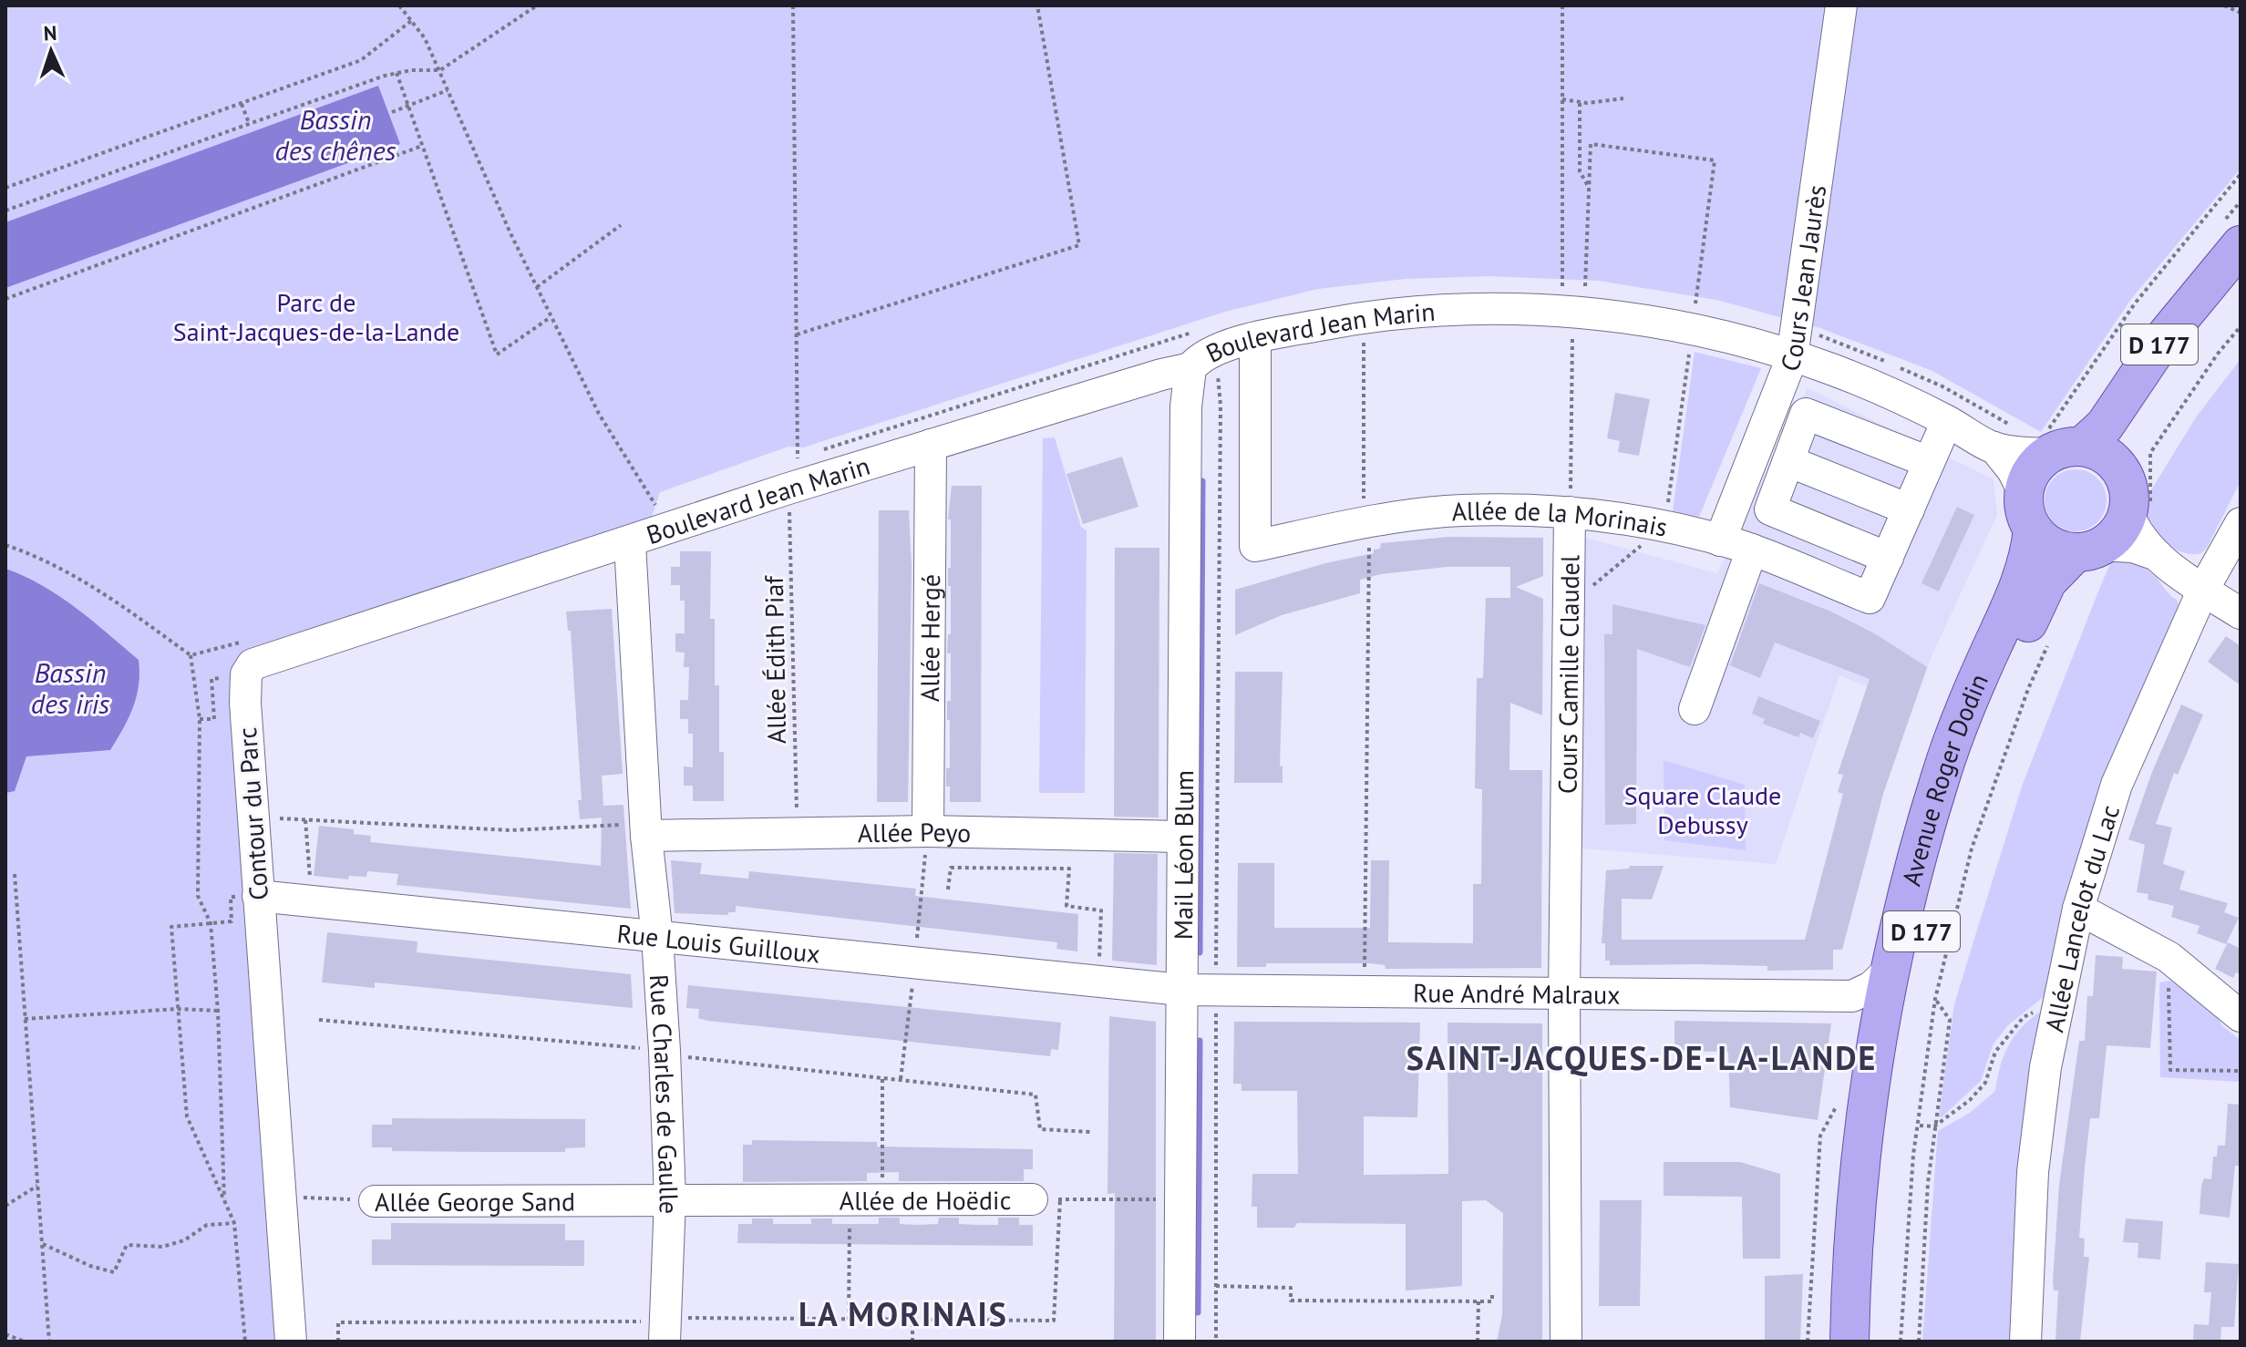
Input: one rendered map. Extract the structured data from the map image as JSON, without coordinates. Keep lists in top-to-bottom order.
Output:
{
  "streets": {
    "main road": ["D 177", "Avenue Roger Dodin"],
    "street": [
      "Cours Jean Jaurès",
      "Boulevard Jean Marin",
      "Allée de la Morinais",
      "Allée Hergé",
      "Cours Camille Claudel",
      "Contour du Parc",
      "Allée Peyo",
      "Mail Léon Blum",
      "Allée Lancelot du Lac",
      "Rue Louis Guilloux",
      "Rue André Malraux",
      "Rue Charles de Gaulle",
      "Allée de Hoëdic",
      "Allée George Sand"
    ],
    "path": ["Allée Édith Piaf"]
  },
  "crossings": [
    ["Cours Jean Jaurès", "Boulevard Jean Marin"],
    ["Cours Jean Jaurès", "Allée de la Morinais"],
    ["Boulevard Jean Marin", "D 177"],
    ["Boulevard Jean Marin", "Allée de la Morinais"],
    ["Boulevard Jean Marin", "Allée Hergé"],
    ["Boulevard Jean Marin", "Allée Édith Piaf"],
    ["Boulevard Jean Marin", "Avenue Roger Dodin"],
    ["Boulevard Jean Marin", "Contour du Parc"],
    ["Boulevard Jean Marin", "Mail Léon Blum"],
    ["Boulevard Jean Marin", "Rue Charles de Gaulle"],
    ["D 177", "Avenue Roger Dodin"],
    ["Allée de la Morinais", "Cours Camille Claudel"],
    ["Allée Hergé", "Allée Peyo"],
    ["Allée Édith Piaf", "Allée Peyo"],
    ["Cours Camille Claudel", "Rue André Malraux"],
    ["Avenue Roger Dodin", "Rue André Malraux"],
    ["Contour du Parc", "Rue Louis Guilloux"],
    ["Contour du Parc", "Rue Charles de Gaulle"],
    ["Contour du Parc", "Allée George Sand"],
    ["Allée Peyo", "Mail Léon Blum"],
    ["Allée Peyo", "Rue Charles de Gaulle"],
    ["Mail Léon Blum", "Rue Louis Guilloux"],
    ["Mail Léon Blum", "Rue André Malraux"],
    ["Rue Louis Guilloux", "Rue André Malraux"],
    ["Rue Louis Guilloux", "Rue Charles de Gaulle"],
    ["Rue Charles de Gaulle", "Allée de Hoëdic"],
    ["Rue Charles de Gaulle", "Allée George Sand"],
    ["Allée de Hoëdic", "Allée George Sand"]
  ],
  "districts": ["SAINT-JACQUES-DE-LA-LANDE", "LA MORINAIS"],
  "water": ["Bassin des chênes", "Bassin des iris"],
  "parks": ["Parc de Saint-Jacques-de-la-Lande", "Square Claude Debussy"],
  "north": "top"
}
